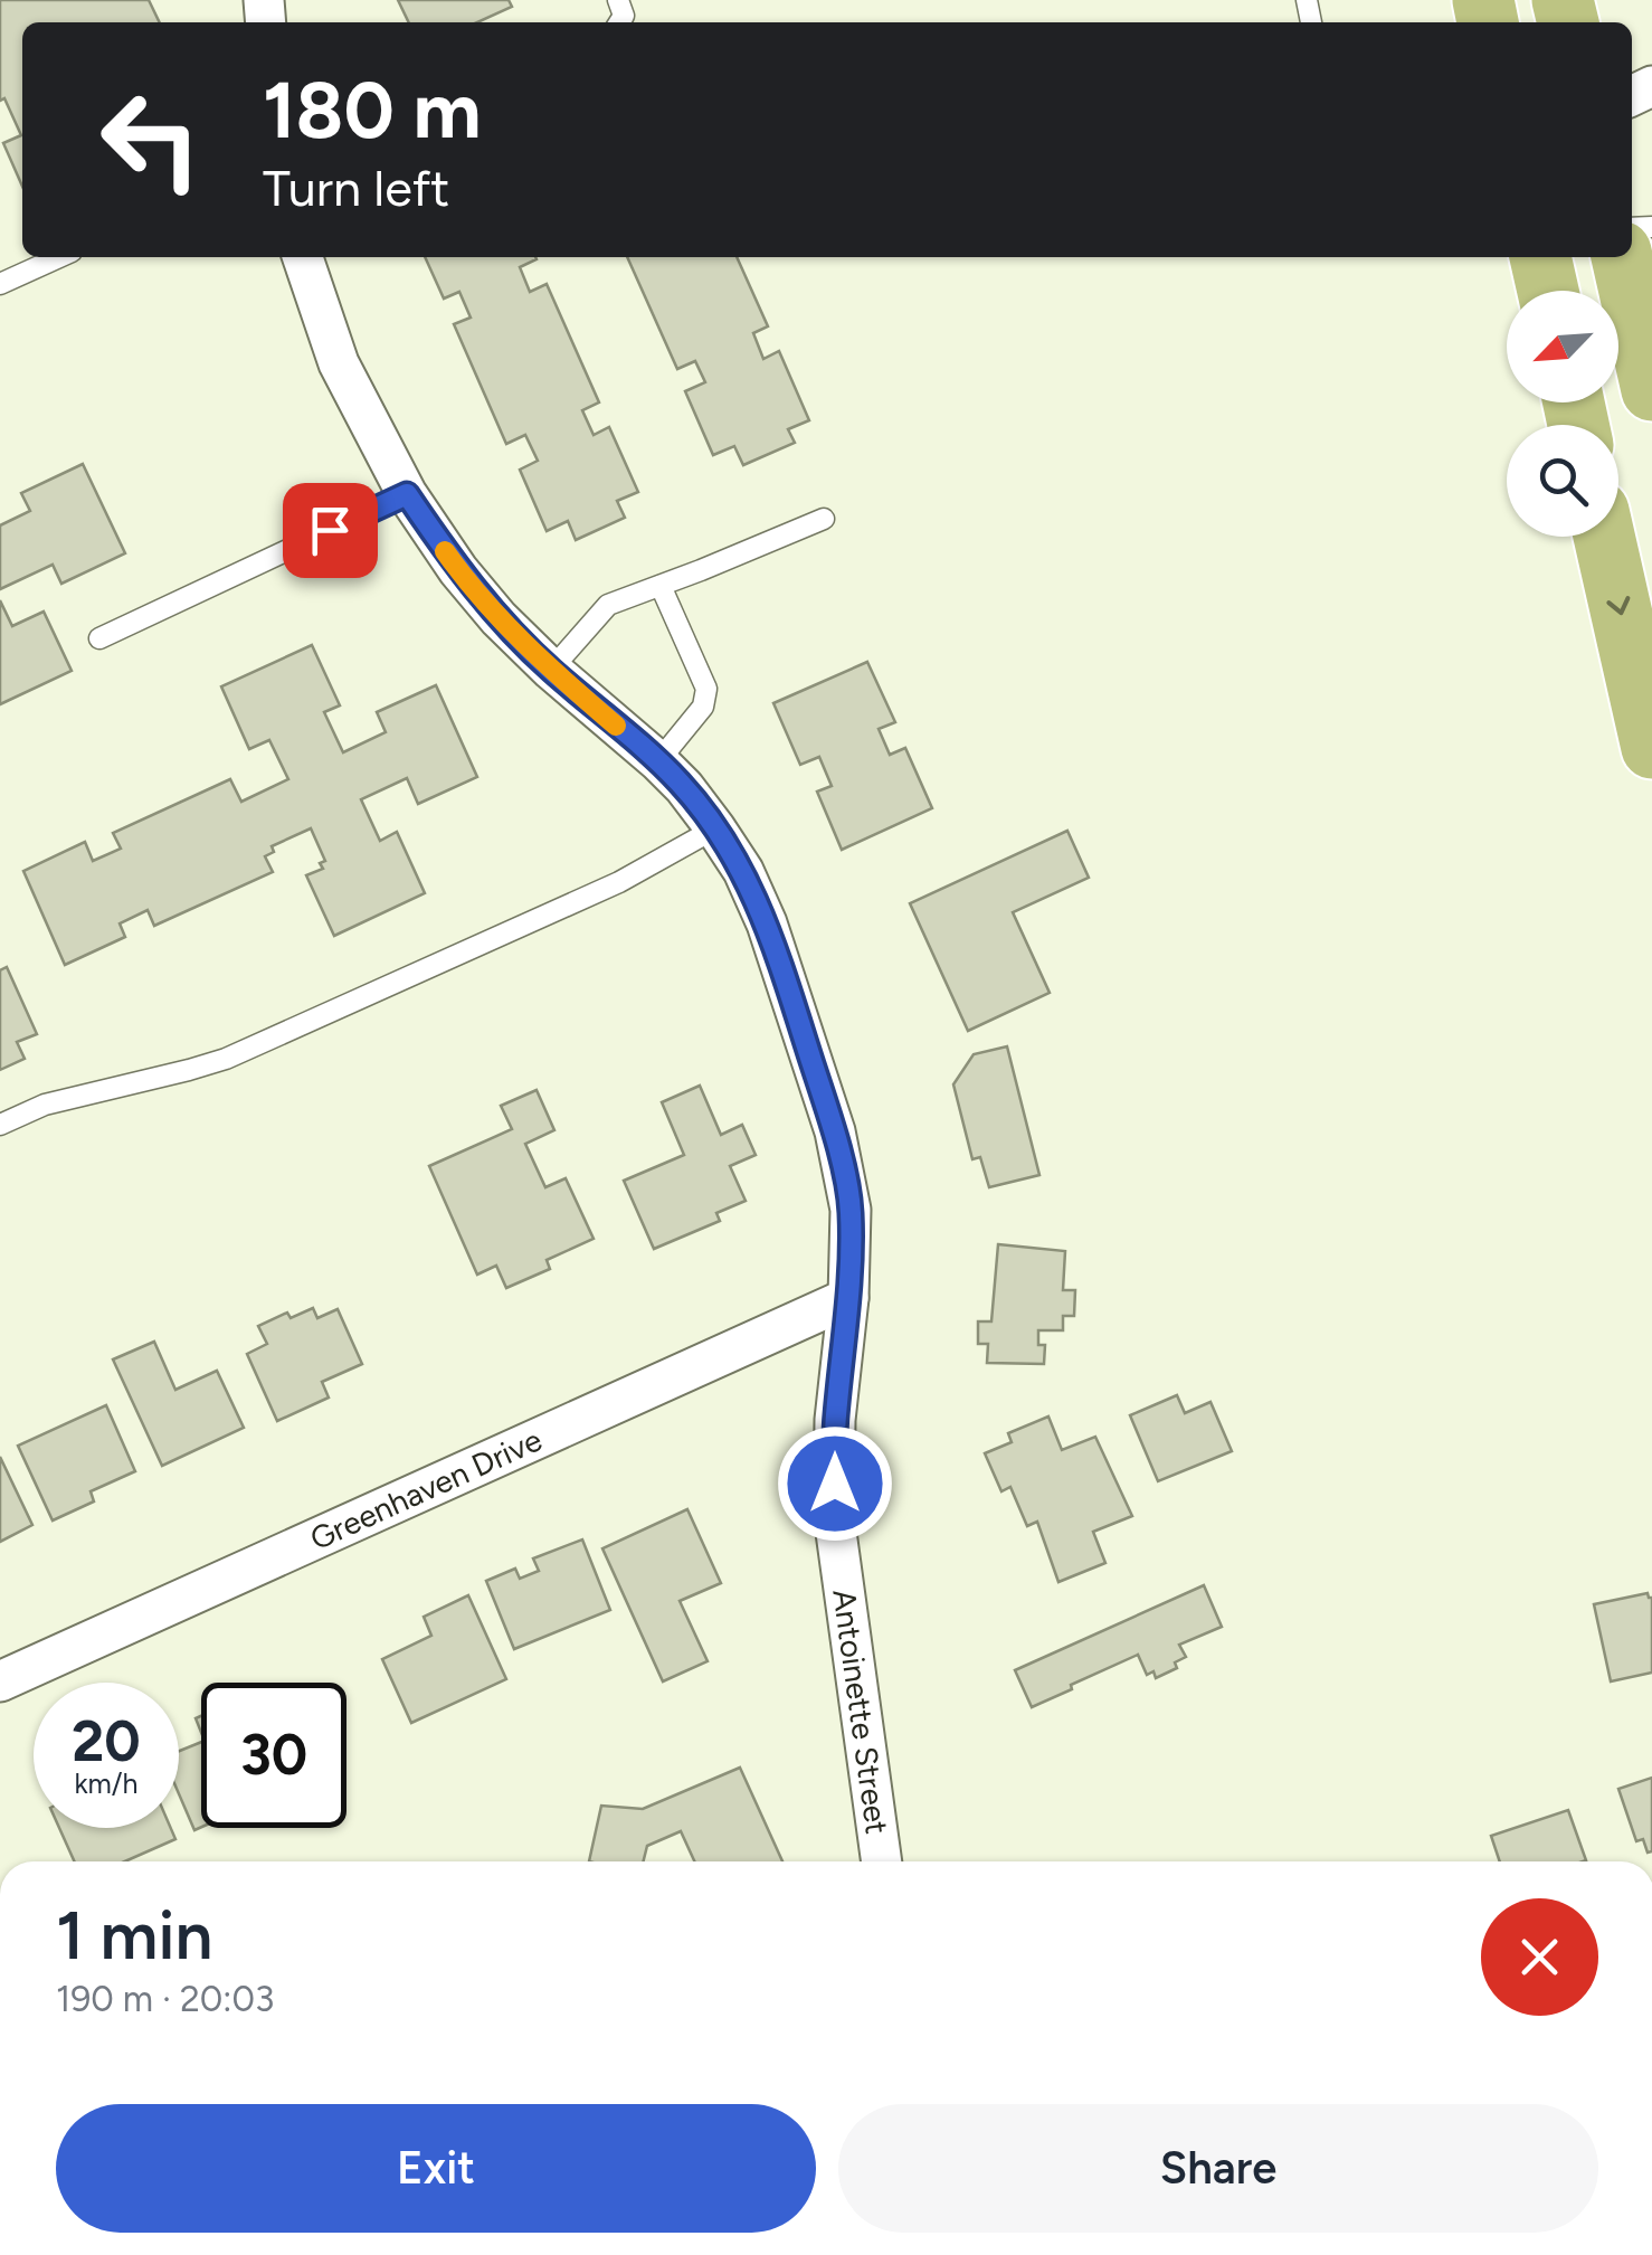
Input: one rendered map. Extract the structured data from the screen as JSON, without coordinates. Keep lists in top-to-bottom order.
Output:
{
  "streets": {
    "street": ["Greenhaven Drive", "Antoinette Street"]
  },
  "crossings": [
    ["Greenhaven Drive", "Antoinette Street"]
  ],
  "north": "bottom left",
  "page": {
    "turn": ["180 m", "Turn left"],
    "speed": "20 km/h",
    "limit": "30",
    "heading": ["1 min", "190 m · 20:03"],
    "buttons": ["Exit", "Share"]
  }
}
